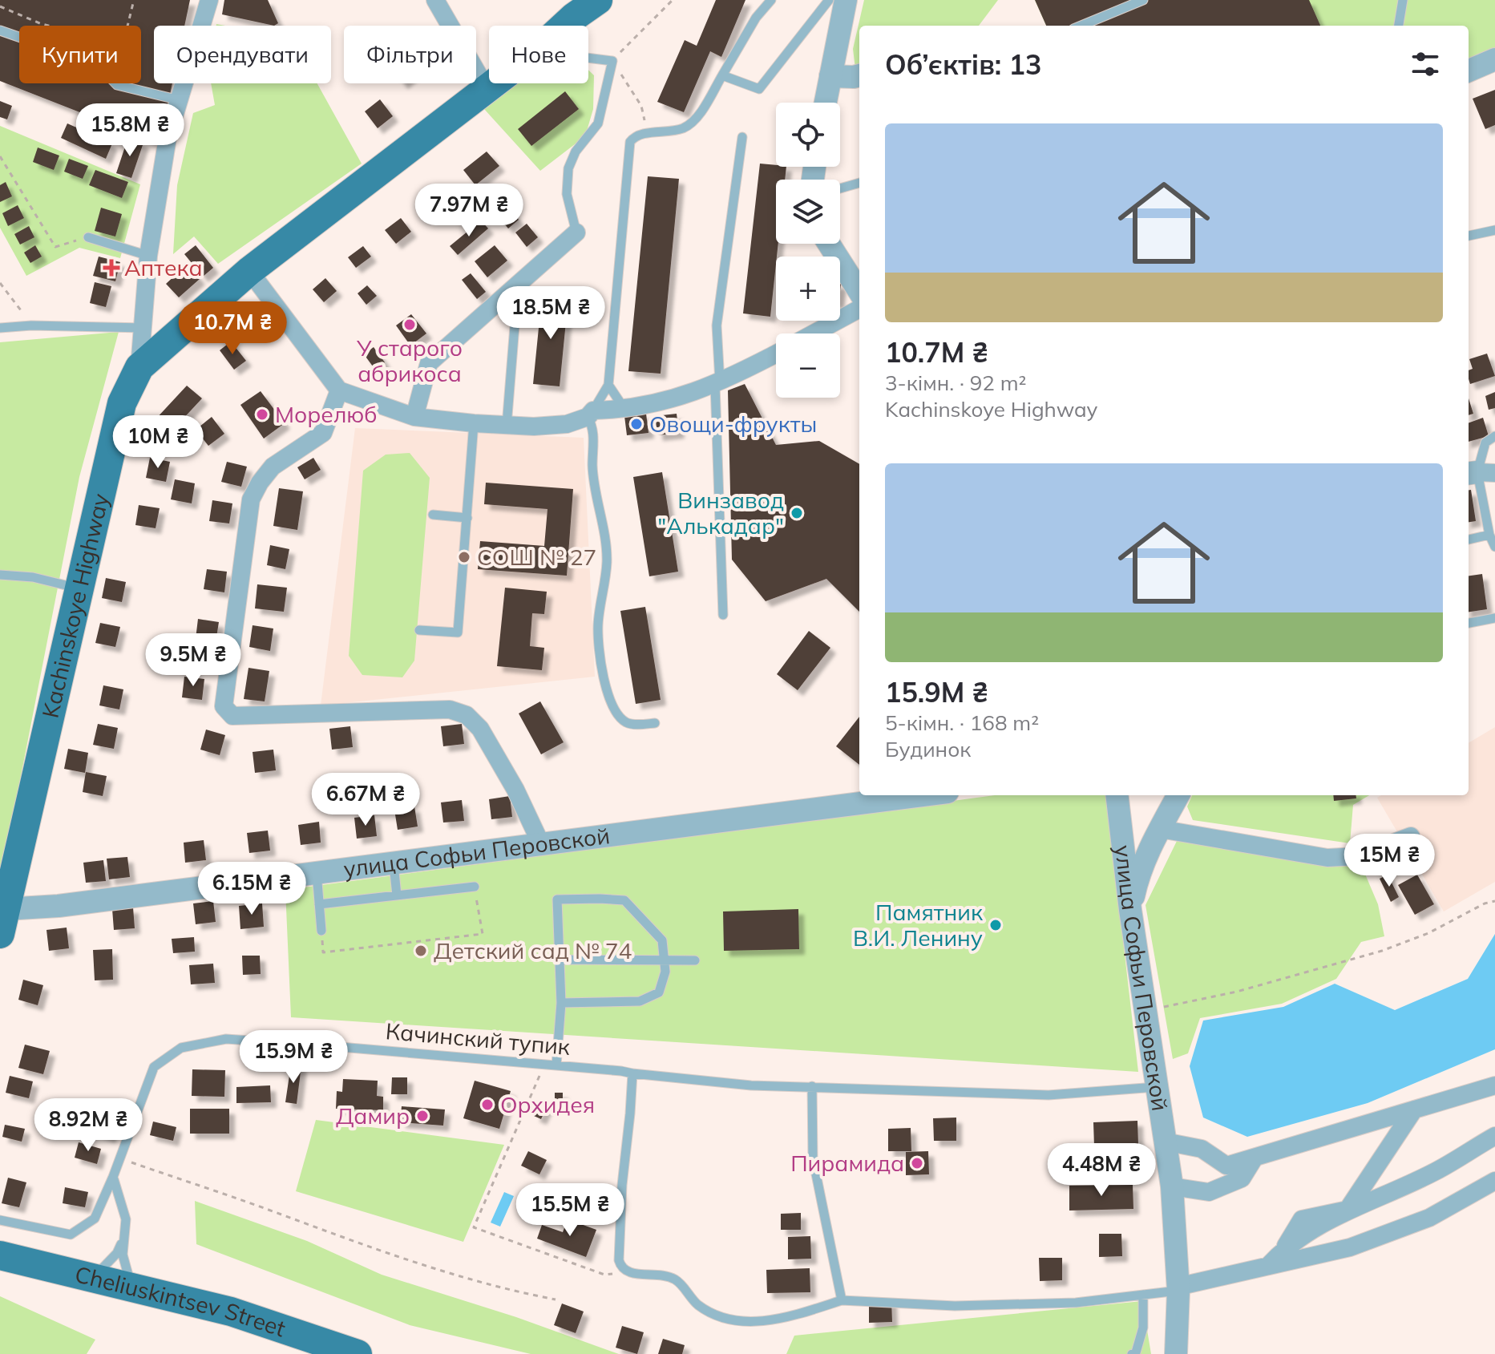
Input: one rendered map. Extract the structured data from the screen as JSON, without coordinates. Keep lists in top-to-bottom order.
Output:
{
  "streets": {
    "main road": ["Kachinskoye Highway", "Cheliuskintsev Street"],
    "street": ["улица Софьи Перовской"],
    "lane": ["Качинский тупик"]
  },
  "crossings": [
    ["Kachinskoye Highway", "улица Софьи Перовской"],
    ["улица Софьи Перовской", "Качинский тупик"]
  ],
  "places": {
    "health": ["Аптека"],
    "other": [
      "У старого абрикоса",
      "Морелюб",
      "Овощи-фрукты",
      "Винзавод \"Алькадар\"",
      "СОШ № 27",
      "Памятник В.И. Ленину",
      "Детский сад № 74",
      "Орхидея",
      "Дамир",
      "Пирамида"
    ]
  },
  "page": {
    "chip": [
      "Купити",
      "Орендувати",
      "Фільтри",
      "Нове"
    ],
    "heading": "Об’єктів: 13",
    "map_buttons": ["+", "−"],
    "list": [
      {
        "name": "10.7M ₴",
        "note": "3-кімн. · 92 m² · Kachinskoye Highway"
      },
      {
        "name": "15.9M ₴",
        "note": "5-кімн. · 168 m² · Будинок"
      }
    ],
    "price": [
      "15.8M ₴",
      "7.97M ₴",
      "18.5M ₴",
      "10.7M ₴",
      "10M ₴",
      "9.5M ₴",
      "6.67M ₴",
      "15M ₴",
      "6.15M ₴",
      "15.9M ₴",
      "8.92M ₴",
      "4.48M ₴",
      "15.5M ₴"
    ]
  }
}
